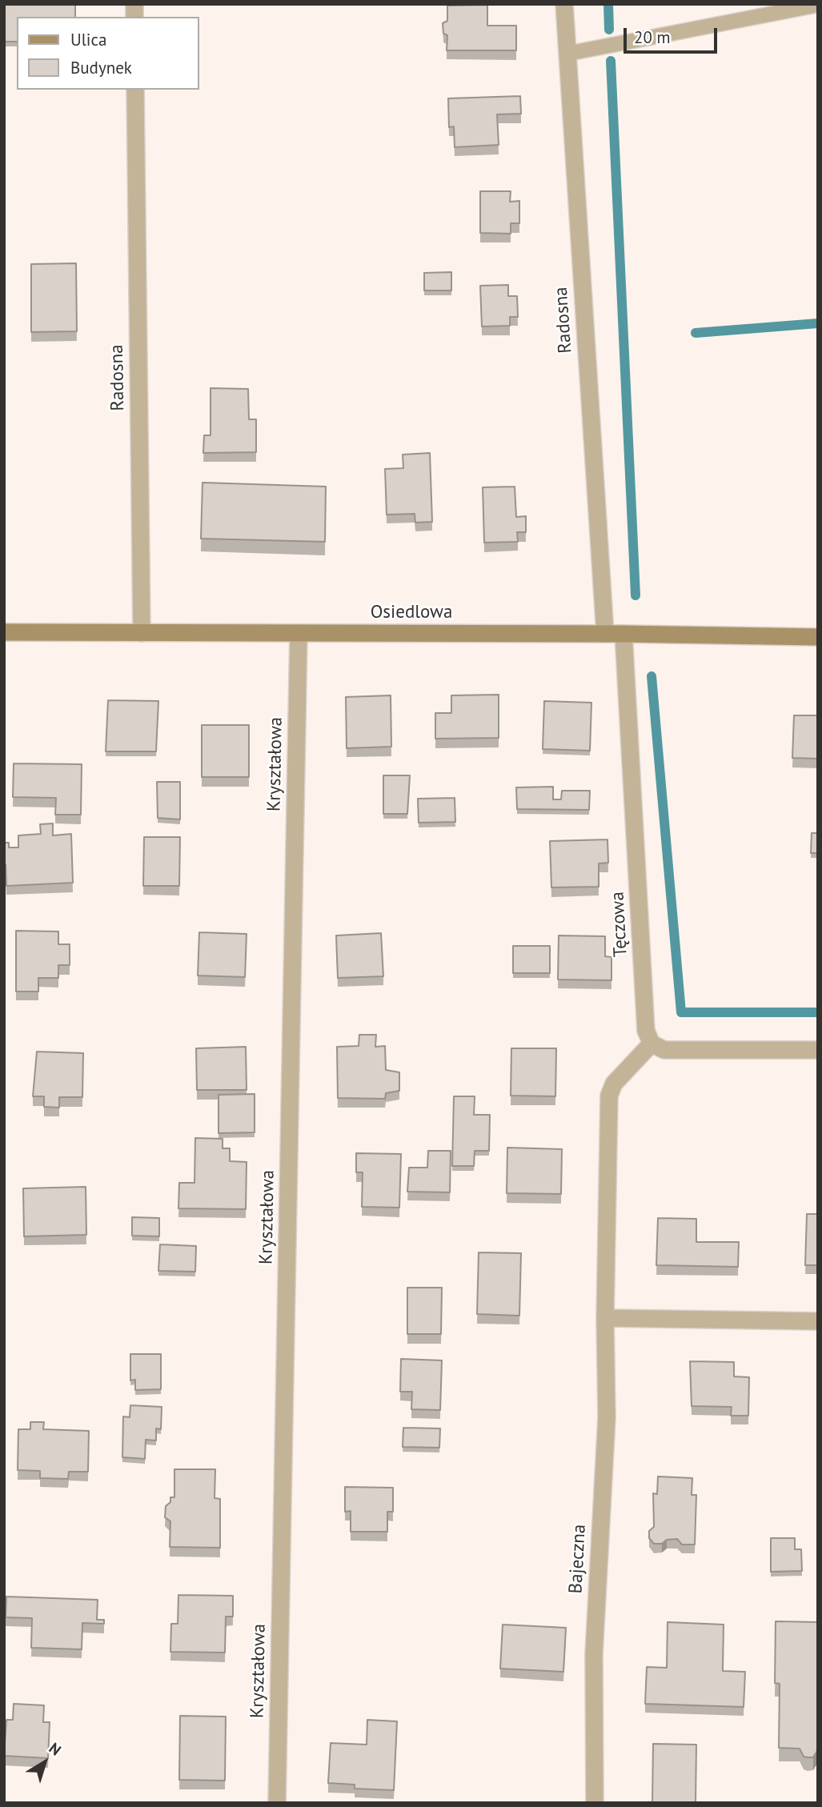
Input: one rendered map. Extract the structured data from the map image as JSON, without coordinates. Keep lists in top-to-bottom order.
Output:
{
  "streets": {
    "street": [
      "Radosna",
      "Osiedlowa",
      "Kryształowa",
      "Tęczowa",
      "Bajeczna"
    ]
  },
  "crossings": [
    ["Radosna", "Osiedlowa"],
    ["Osiedlowa", "Kryształowa"],
    ["Osiedlowa", "Tęczowa"],
    ["Tęczowa", "Bajeczna"]
  ],
  "legend": ["Ulica", "Budynek"],
  "scale_bar": "20 m",
  "north": "top right"
}
